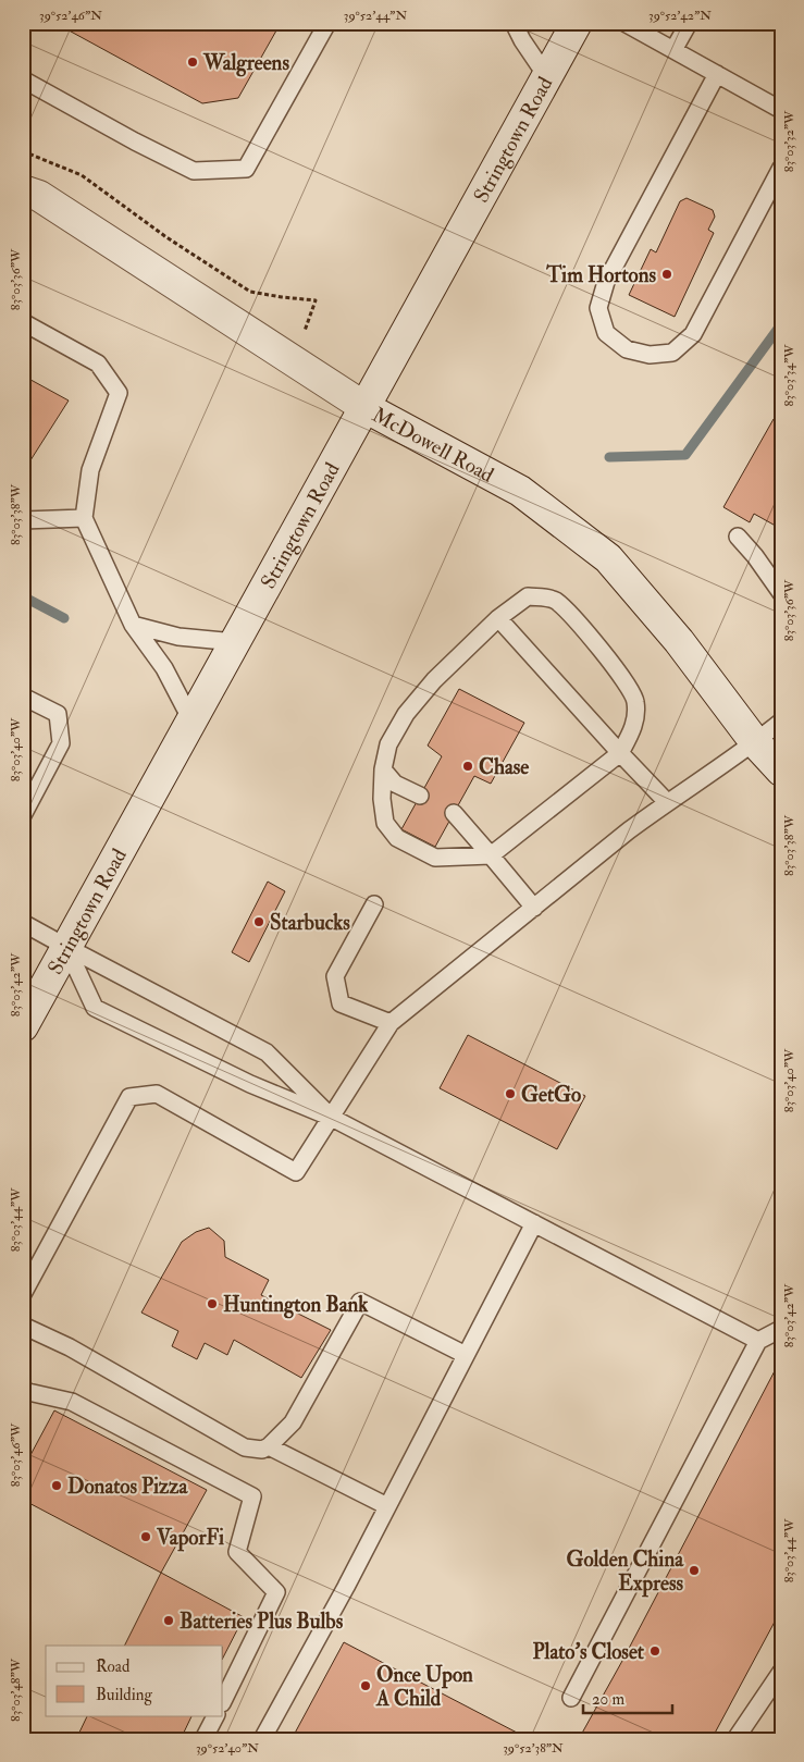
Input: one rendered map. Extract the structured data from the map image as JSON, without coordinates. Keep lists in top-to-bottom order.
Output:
{
  "streets": {
    "main road": ["Stringtown Road", "McDowell Road"]
  },
  "crossings": [
    ["Stringtown Road", "McDowell Road"]
  ],
  "places": [
    "Walgreens",
    "Tim Hortons",
    "Chase",
    "Starbucks",
    "GetGo",
    "Huntington Bank",
    "Donatos Pizza",
    "VaporFi",
    "Golden China Express",
    "Batteries Plus Bulbs",
    "Plato's Closet",
    "Once Upon A Child"
  ],
  "legend": ["Road", "Building"],
  "scale_bar": "20 m",
  "coordinates": [
    "39°52'46\"N",
    "39°52'44\"N",
    "39°52'42\"N",
    "83°03'32\"W",
    "83°03'36\"W",
    "83°03'34\"W",
    "83°03'38\"W",
    "83°03'40\"W",
    "83°03'42\"W",
    "83°03'44\"W",
    "83°03'46\"W",
    "83°03'48\"W",
    "39°52'40\"N",
    "39°52'38\"N"
  ]
}
